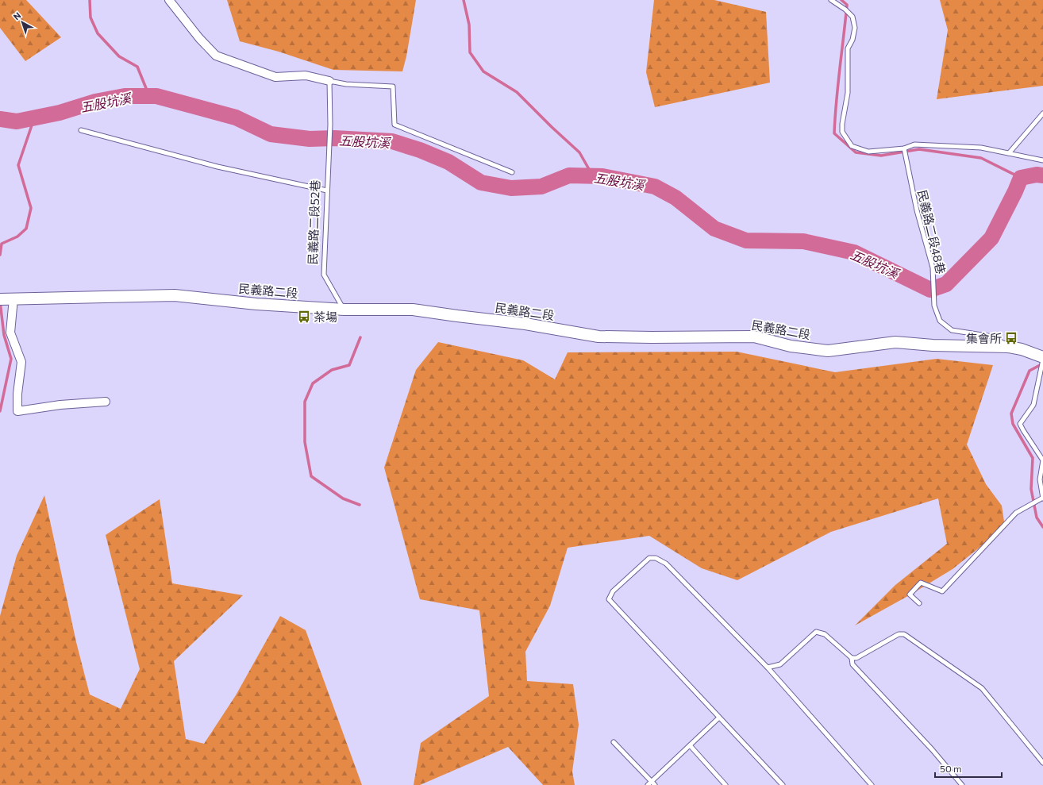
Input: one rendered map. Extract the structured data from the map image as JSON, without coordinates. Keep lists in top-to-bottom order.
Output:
{
  "streets": {
    "main road": ["民義路二段"],
    "lane": ["民義路二段52巷", "民義路二段48巷"]
  },
  "crossings": [
    ["民義路二段52巷", "民義路二段"],
    ["民義路二段48巷", "民義路二段"]
  ],
  "water": ["五股坑溪"],
  "places": {
    "bus stop": ["茶場", "集會所"]
  },
  "scale_bar": "50 m",
  "north": "top left"
}
